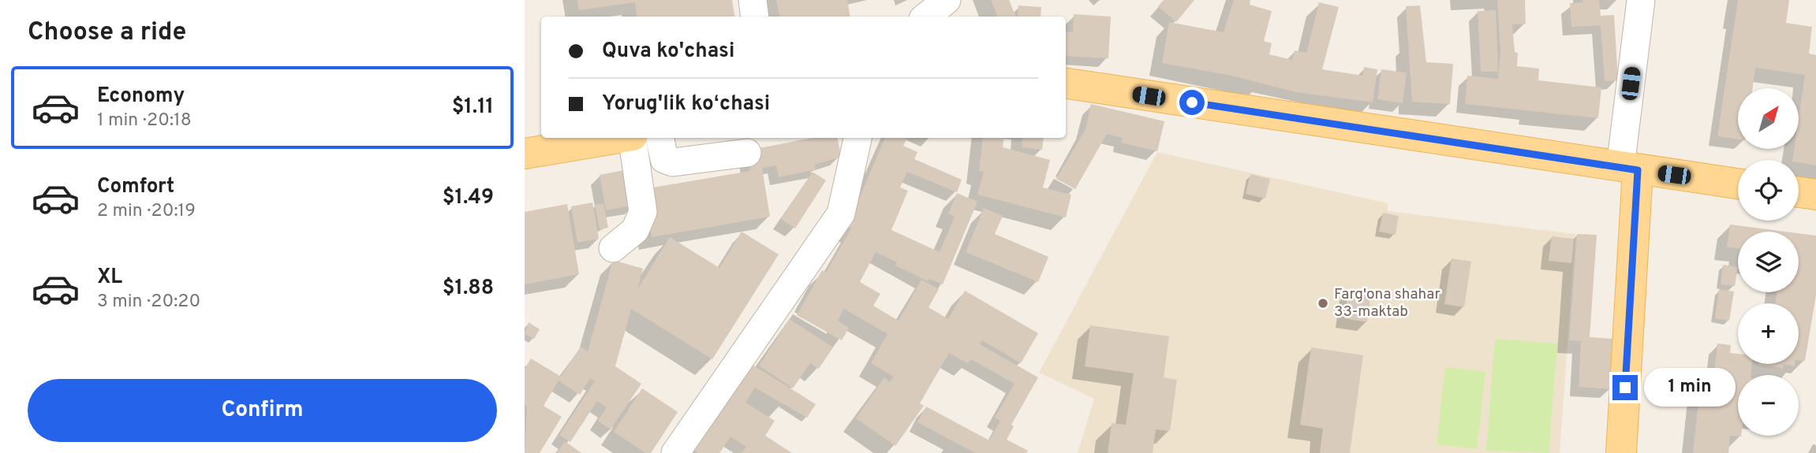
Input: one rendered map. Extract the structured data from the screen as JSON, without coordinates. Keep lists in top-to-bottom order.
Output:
{
  "places": ["Farg'ona shahar 33-maktab"],
  "north": "top right",
  "page": {
    "heading": "Choose a ride",
    "banner": ["Quva ko'chasi", "Yorug'lik koʻchasi"],
    "list": [
      {
        "name": "Economy",
        "note": "1 min · 20:18",
        "value": "$1.11"
      },
      {
        "name": "Comfort",
        "note": "2 min · 20:19",
        "value": "$1.49"
      },
      {
        "name": "XL",
        "note": "3 min · 20:20",
        "value": "$1.88"
      }
    ],
    "map_buttons": ["+", "−"],
    "buttons": "Confirm",
    "bubble": "1 min"
  }
}
